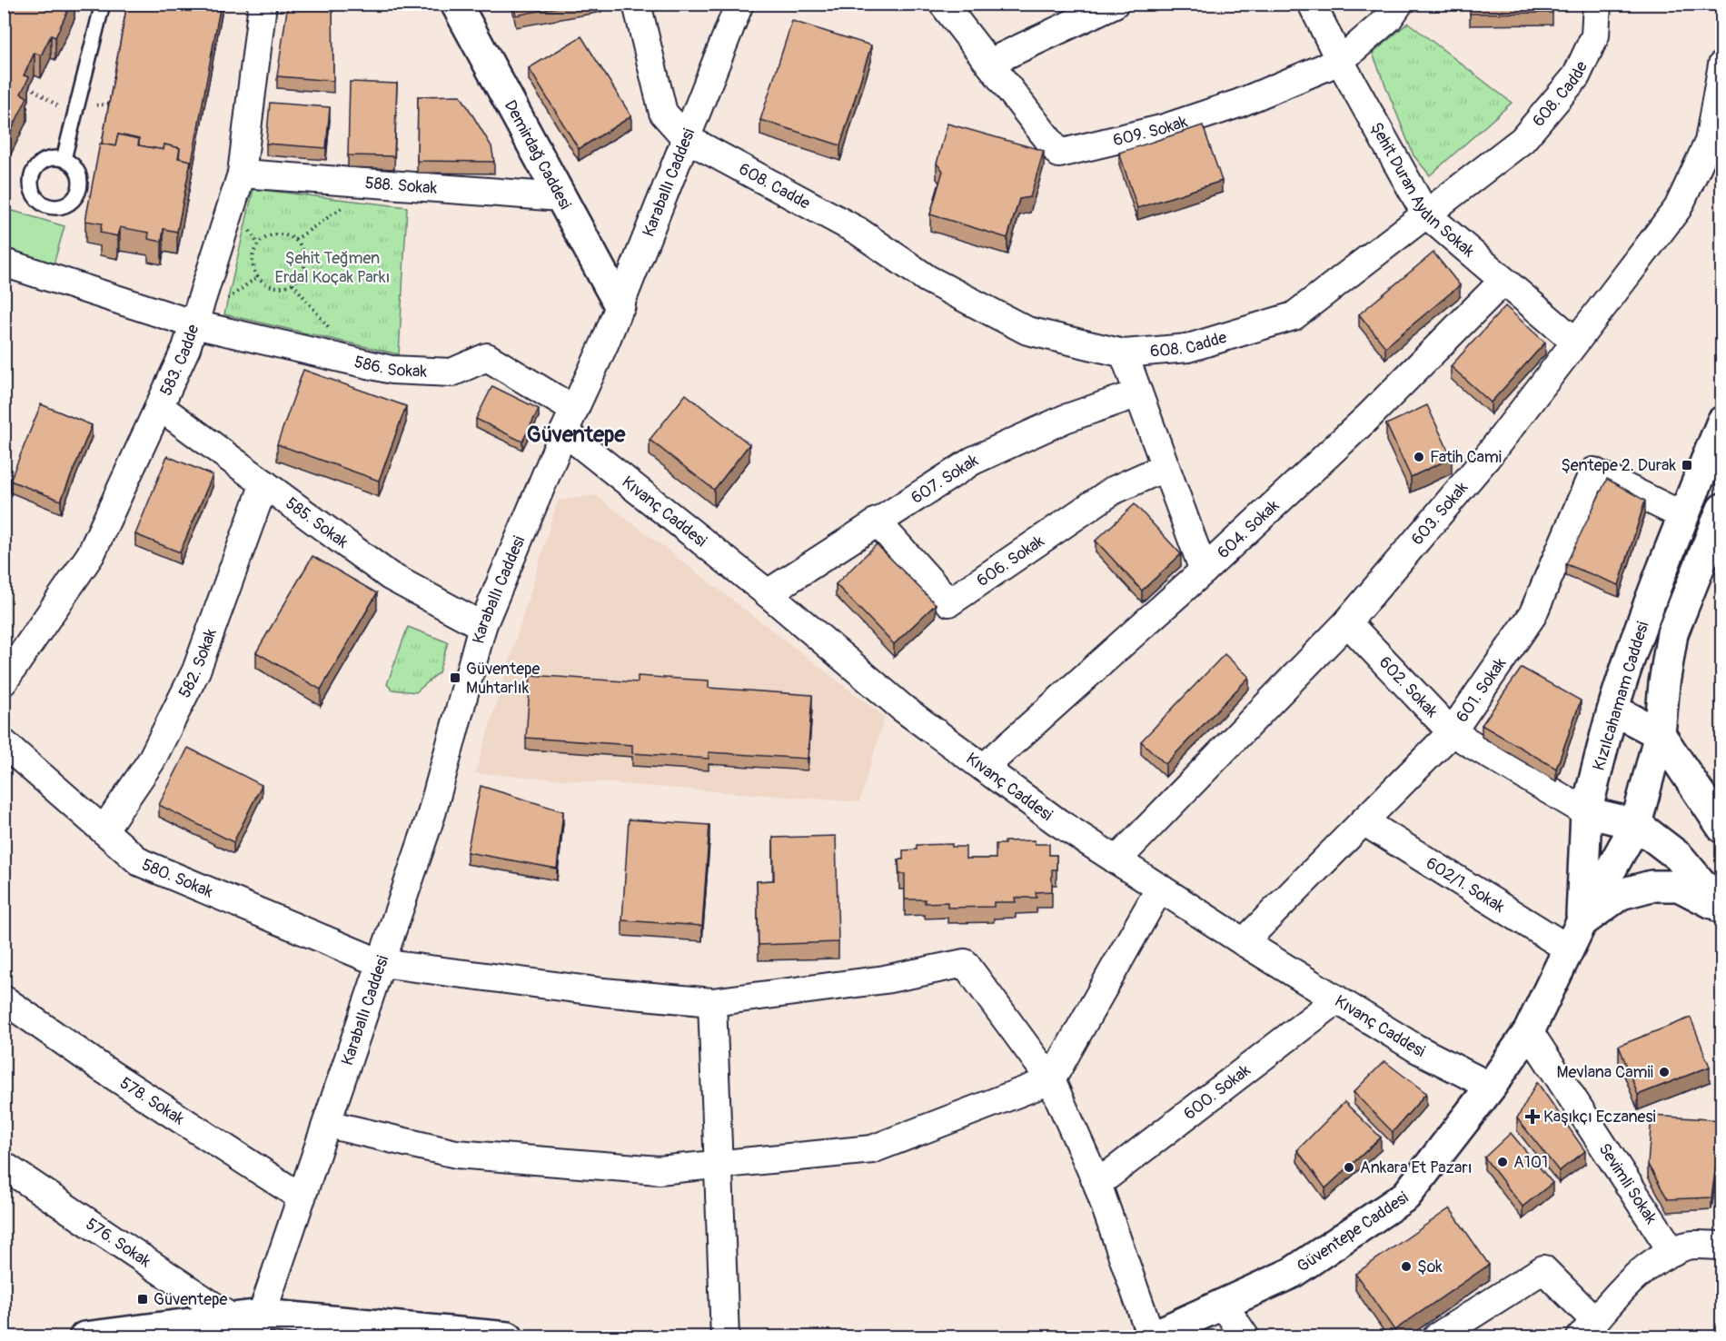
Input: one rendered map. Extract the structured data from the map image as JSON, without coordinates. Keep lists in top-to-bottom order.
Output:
{
  "streets": {
    "street": [
      "608. Cadde",
      "609. Sokak",
      "Demirdağ Caddesi",
      "Karaballı Caddesi",
      "588. Sokak",
      "Şehit Duran Aydın Sokak",
      "583. Cadde",
      "586. Sokak",
      "607. Sokak",
      "Kıvanç Caddesi",
      "603. Sokak",
      "585. Sokak",
      "604. Sokak",
      "606. Sokak",
      "582. Sokak",
      "602. Sokak",
      "601. Sokak",
      "Kızılcahamam Caddesi",
      "580. Sokak",
      "602/1. Sokak",
      "600. Sokak",
      "578. Sokak",
      "Sevimli Sokak",
      "Güventepe Caddesi",
      "576. Sokak"
    ]
  },
  "crossings": [
    ["608. Cadde", "Karaballı Caddesi"],
    ["608. Cadde", "Şehit Duran Aydın Sokak"],
    ["609. Sokak", "Şehit Duran Aydın Sokak"],
    ["Demirdağ Caddesi", "Karaballı Caddesi"],
    ["Demirdağ Caddesi", "588. Sokak"],
    ["Karaballı Caddesi", "586. Sokak"],
    ["Karaballı Caddesi", "Kıvanç Caddesi"],
    ["Karaballı Caddesi", "585. Sokak"],
    ["Karaballı Caddesi", "580. Sokak"],
    ["Karaballı Caddesi", "578. Sokak"],
    ["Karaballı Caddesi", "576. Sokak"],
    ["588. Sokak", "583. Cadde"],
    ["Şehit Duran Aydın Sokak", "603. Sokak"],
    ["Şehit Duran Aydın Sokak", "604. Sokak"],
    ["583. Cadde", "586. Sokak"],
    ["583. Cadde", "585. Sokak"],
    ["586. Sokak", "Kıvanç Caddesi"],
    ["607. Sokak", "Kıvanç Caddesi"],
    ["607. Sokak", "606. Sokak"],
    ["Kıvanç Caddesi", "603. Sokak"],
    ["Kıvanç Caddesi", "604. Sokak"],
    ["Kıvanç Caddesi", "601. Sokak"],
    ["Kıvanç Caddesi", "600. Sokak"],
    ["Kıvanç Caddesi", "Güventepe Caddesi"],
    ["603. Sokak", "602. Sokak"],
    ["585. Sokak", "582. Sokak"],
    ["582. Sokak", "580. Sokak"],
    ["602. Sokak", "601. Sokak"],
    ["602. Sokak", "Kızılcahamam Caddesi"],
    ["601. Sokak", "Kızılcahamam Caddesi"],
    ["601. Sokak", "602/1. Sokak"],
    ["Kızılcahamam Caddesi", "Güventepe Caddesi"],
    ["602/1. Sokak", "Güventepe Caddesi"],
    ["Sevimli Sokak", "Güventepe Caddesi"]
  ],
  "districts": ["Güventepe"],
  "parks": ["Şehit Teğmen Erdal Koçak Parkı"],
  "places": {
    "other": [
      "Fatih Cami",
      "Mevlana Camii",
      "A101",
      "Ankara Et Pazarı",
      "Şok"
    ],
    "transit": ["Şentepe 2. Durak", "Güventepe Muhtarlık", "Güventepe"],
    "health": ["Kaşıkçı Eczanesi"]
  }
}
